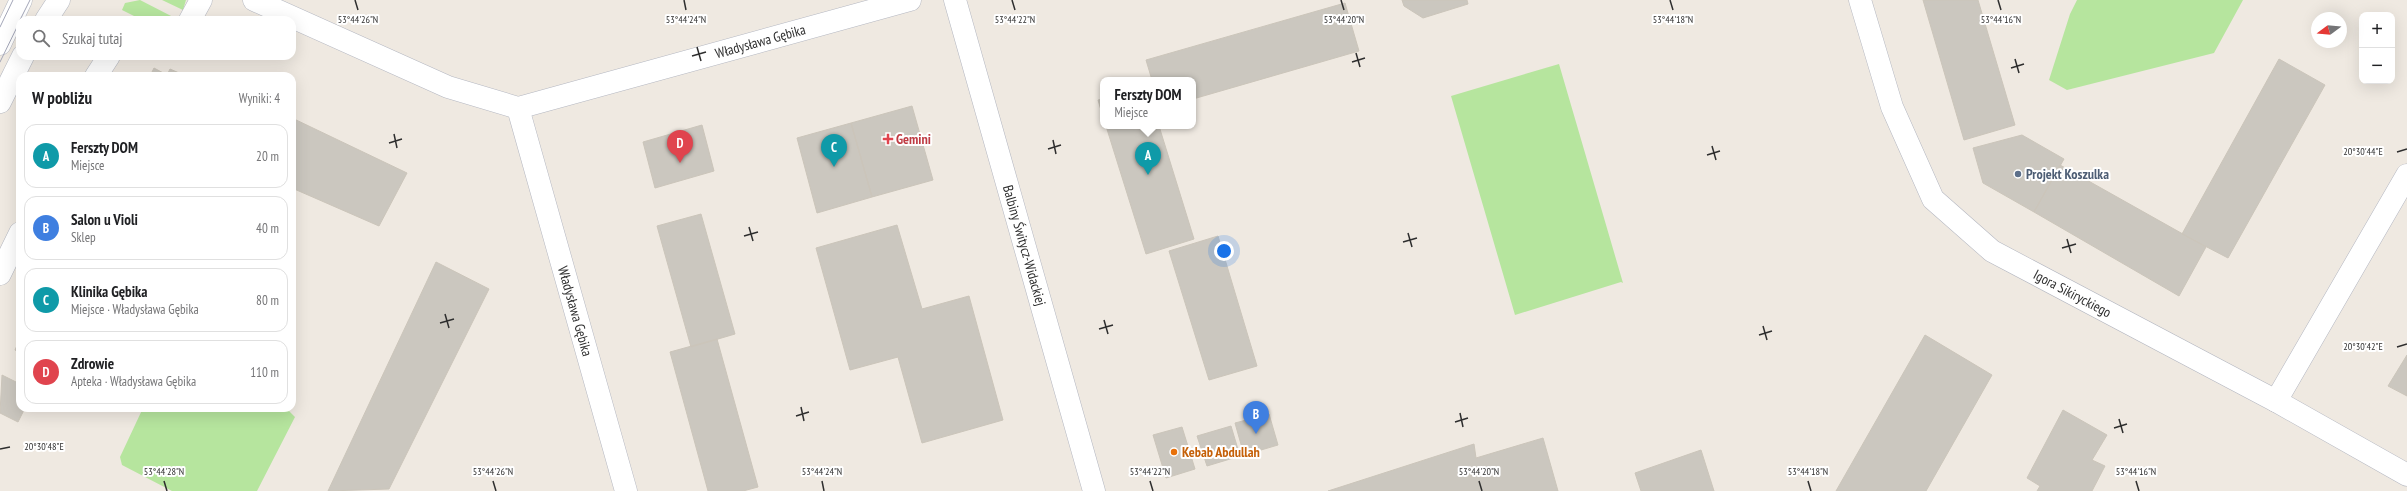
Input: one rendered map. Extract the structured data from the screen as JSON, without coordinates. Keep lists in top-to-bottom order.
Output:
{
  "streets": {
    "street": ["Władysława Gębika", "Balbiny Świtycz-Widackiej", "Igora Sikiryckiego"]
  },
  "places": {
    "health": ["Gemini"],
    "other": ["Projekt Koszulka", "Kebab Abdullah"]
  },
  "north": "left",
  "page": {
    "map_buttons": ["+", "−"],
    "search": "Szukaj tutaj",
    "heading": ["W pobliżu", "Wyniki: 4"],
    "popup": ["Ferszty DOM", "Miejsce"],
    "list": [
      {
        "mark": "A",
        "name": "Ferszty DOM",
        "note": "Miejsce",
        "value": "20 m"
      },
      {
        "mark": "B",
        "name": "Salon u Violi",
        "note": "Sklep",
        "value": "40 m"
      },
      {
        "mark": "C",
        "name": "Klinika Gębika",
        "note": "Miejsce · Władysława Gębika",
        "value": "80 m"
      },
      {
        "mark": "D",
        "name": "Zdrowie",
        "note": "Apteka · Władysława Gębika",
        "value": "110 m"
      }
    ],
    "pins": [
      "D",
      "C",
      "A",
      "B"
    ]
  },
  "coordinates": [
    "53°44'26\"N",
    "53°44'24\"N",
    "53°44'22\"N",
    "53°44'20\"N",
    "53°44'18\"N",
    "53°44'16\"N",
    "20°30'44\"E",
    "20°30'42\"E",
    "20°30'48\"E",
    "53°44'28\"N"
  ]
}
